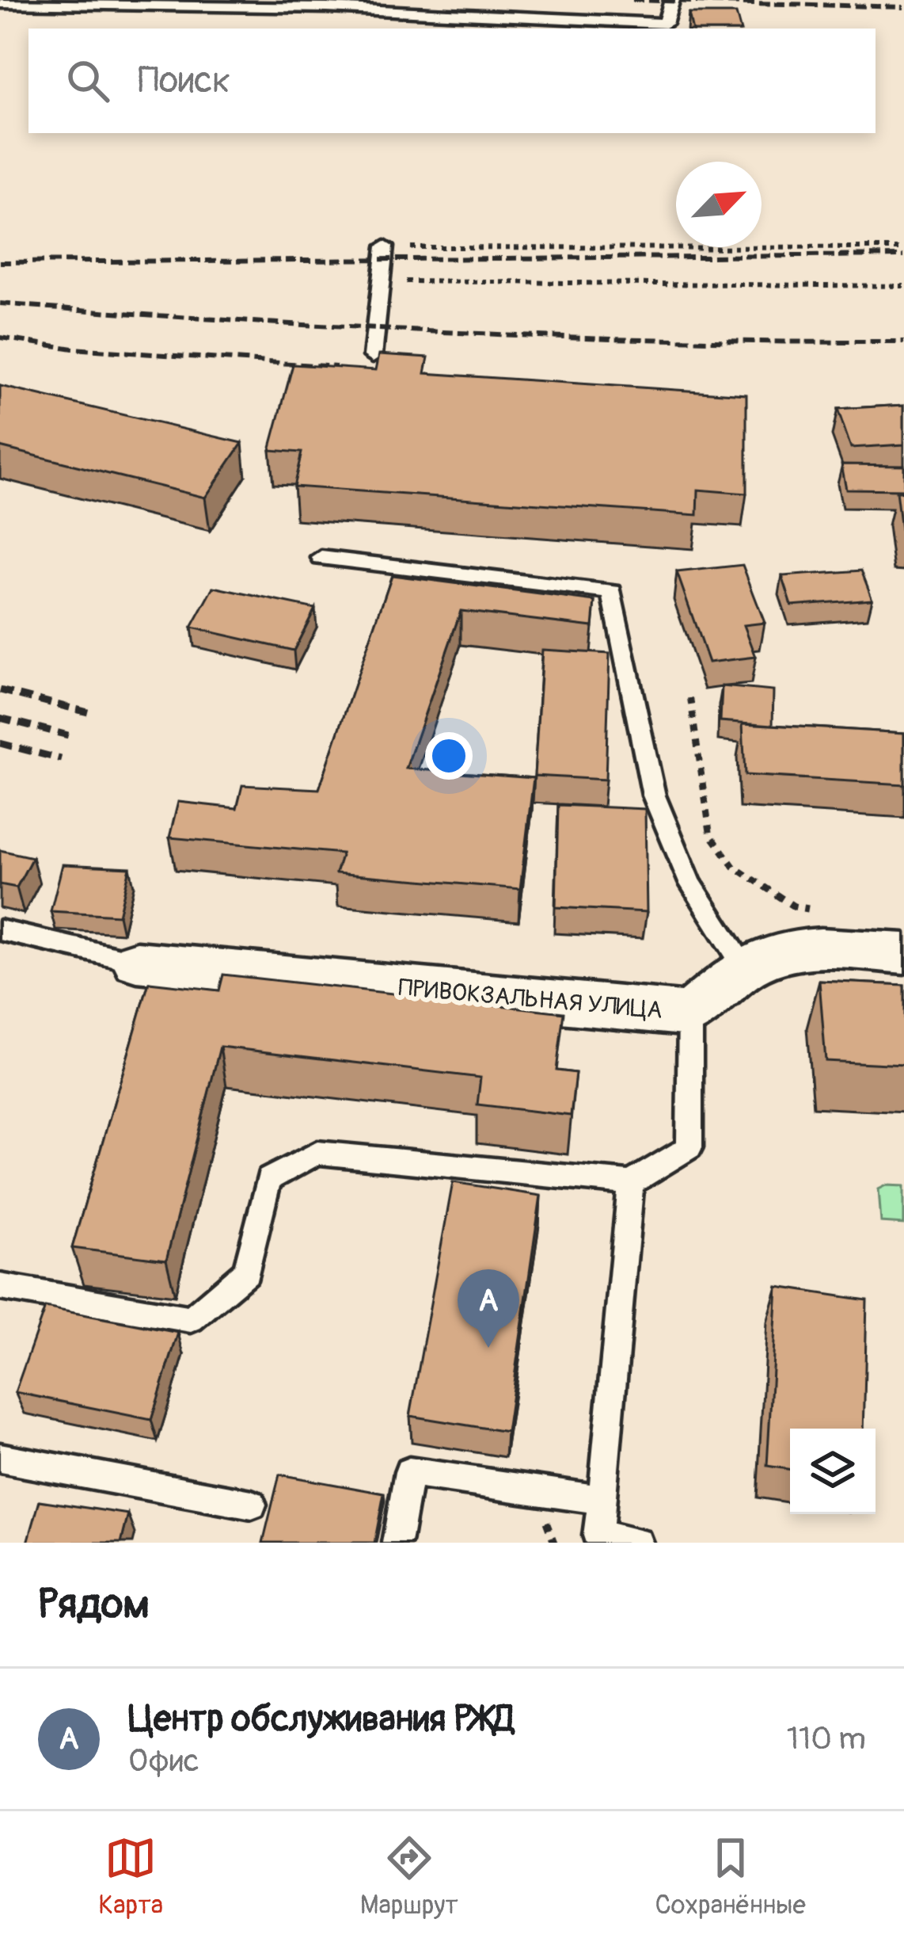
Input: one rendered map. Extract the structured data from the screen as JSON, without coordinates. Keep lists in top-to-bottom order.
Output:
{
  "streets": {
    "street": ["ПРИВОКЗАЛЬНАЯ УЛИЦА"]
  },
  "north": "top right",
  "page": {
    "search": "Поиск",
    "pins": "A",
    "heading": "Рядом",
    "list": [
      {
        "mark": "A",
        "name": "Центр обслуживания РЖД",
        "note": "Офис",
        "value": "110 m"
      }
    ],
    "nav": ["Карта", "Маршрут", "Сохранённые"]
  }
}
